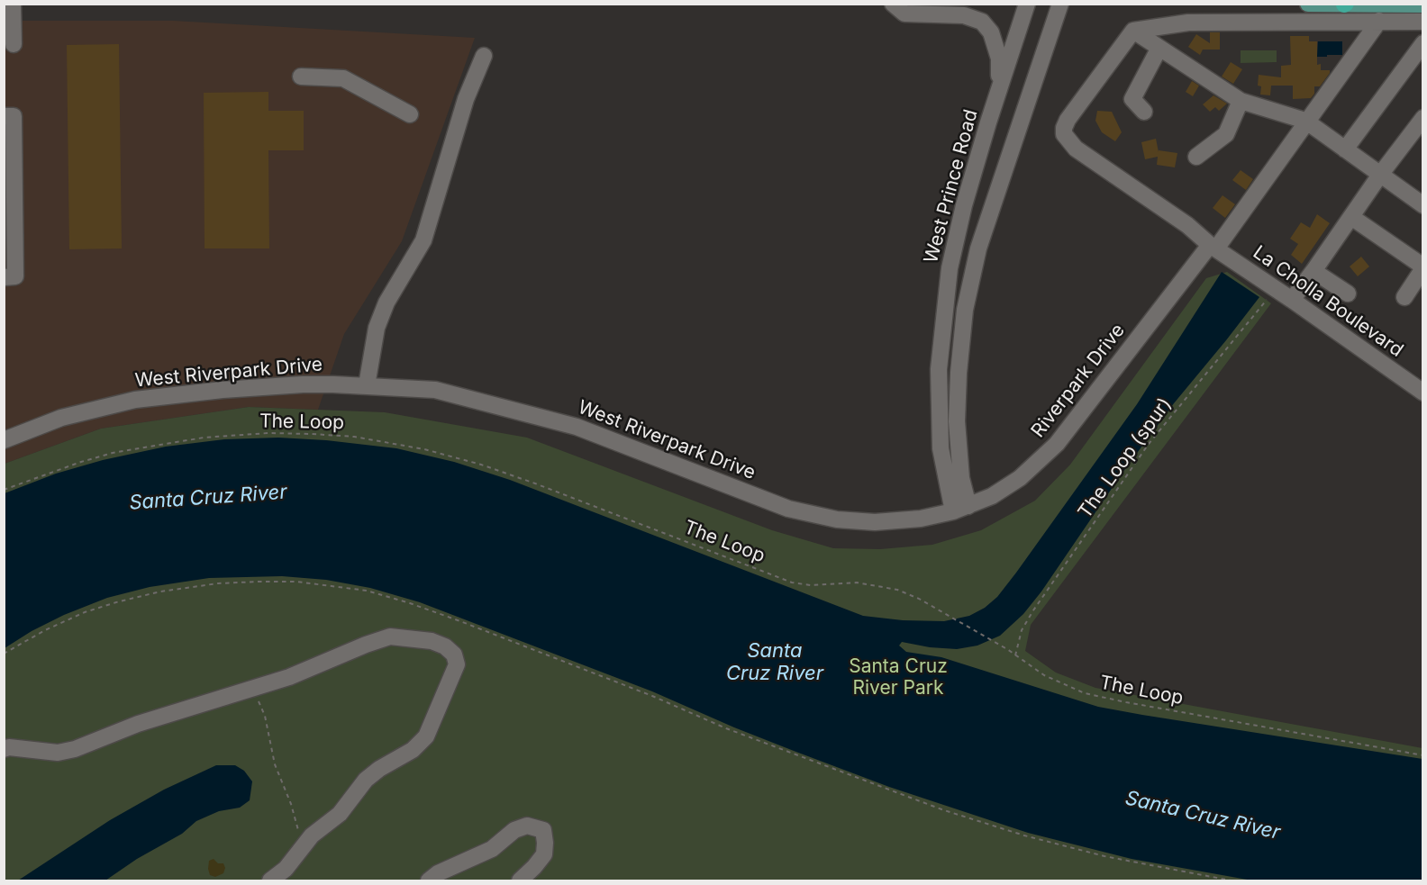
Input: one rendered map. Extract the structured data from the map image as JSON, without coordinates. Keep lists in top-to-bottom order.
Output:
{
  "streets": {
    "street": [
      "West Prince Road",
      "La Cholla Boulevard",
      "West Riverpark Drive",
      "Riverpark Drive"
    ],
    "path": ["The Loop", "The Loop (spur)"]
  },
  "crossings": [
    ["West Prince Road", "West Riverpark Drive"],
    ["West Prince Road", "Riverpark Drive"],
    ["La Cholla Boulevard", "Riverpark Drive"],
    ["La Cholla Boulevard", "The Loop (spur)"],
    ["West Riverpark Drive", "Riverpark Drive"],
    ["The Loop", "The Loop (spur)"]
  ],
  "water": ["Santa Cruz River"],
  "parks": ["Santa Cruz River Park"]
}
